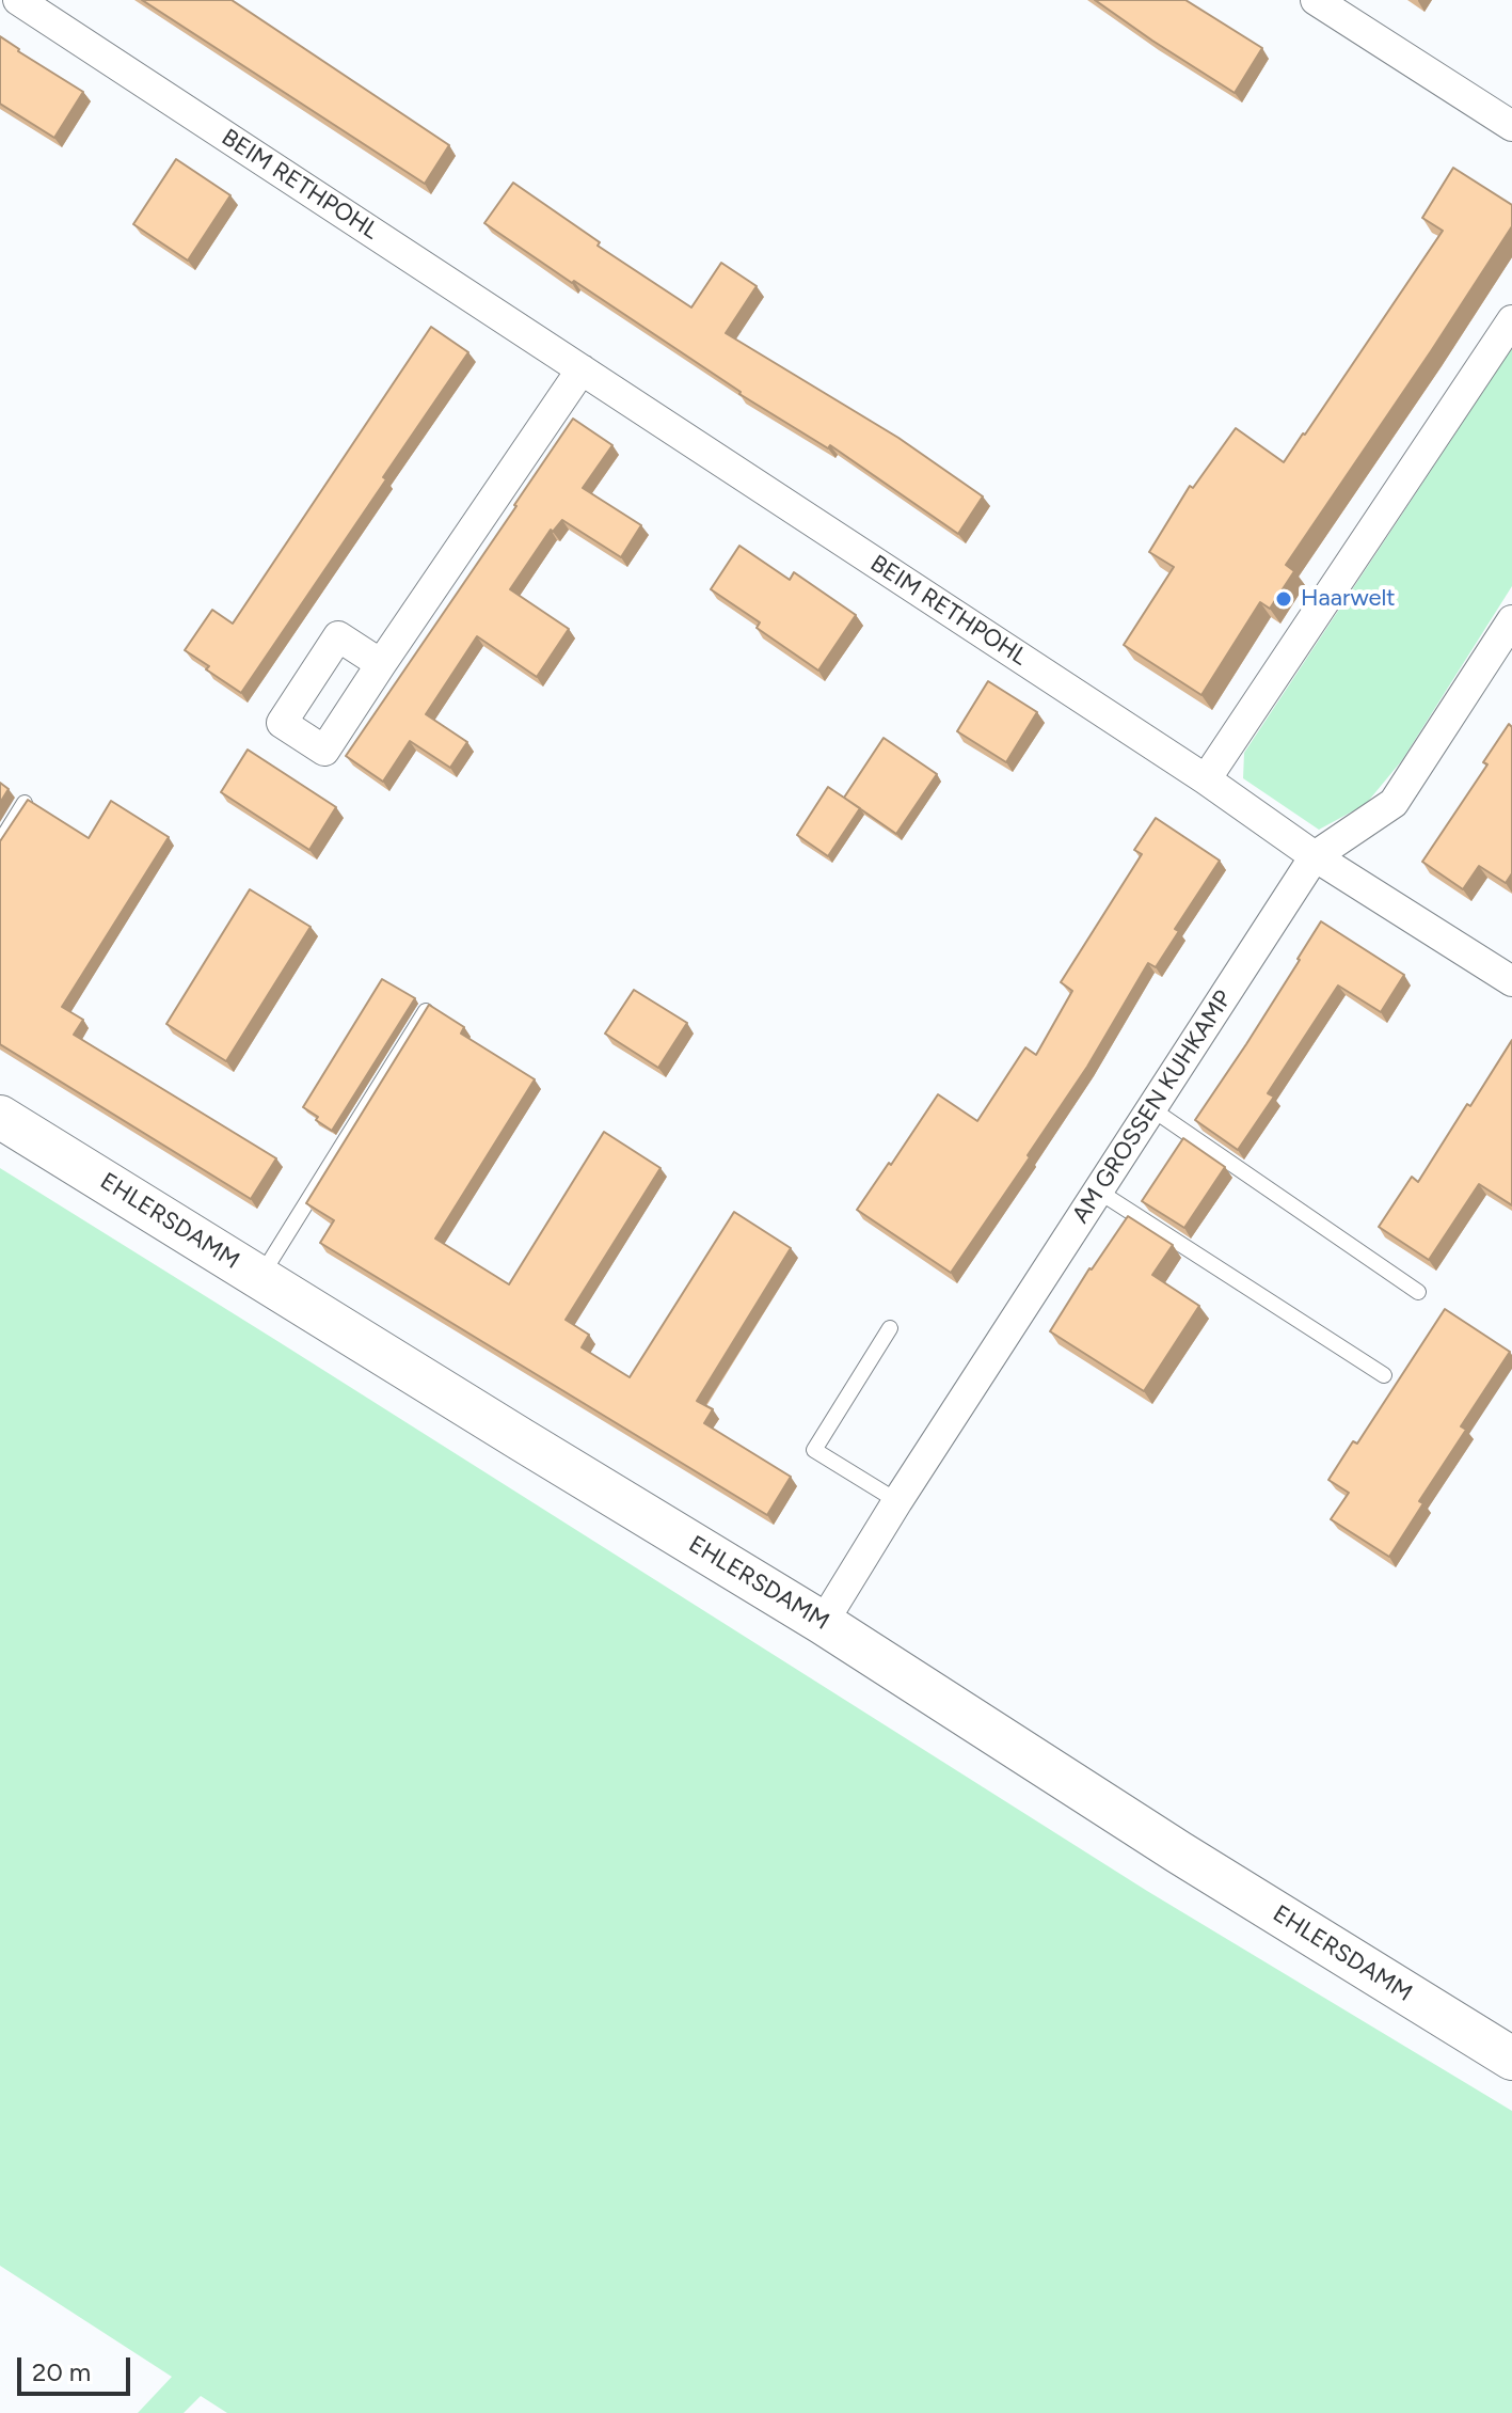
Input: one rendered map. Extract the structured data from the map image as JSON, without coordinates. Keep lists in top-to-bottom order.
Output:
{
  "streets": {
    "street": ["BEIM RETHPOHL", "AM GROSSEN KUHKAMP", "EHLERSDAMM"]
  },
  "crossings": [
    ["BEIM RETHPOHL", "AM GROSSEN KUHKAMP"],
    ["AM GROSSEN KUHKAMP", "EHLERSDAMM"]
  ],
  "places": ["Haarwelt"],
  "scale_bar": "20 m"
}
